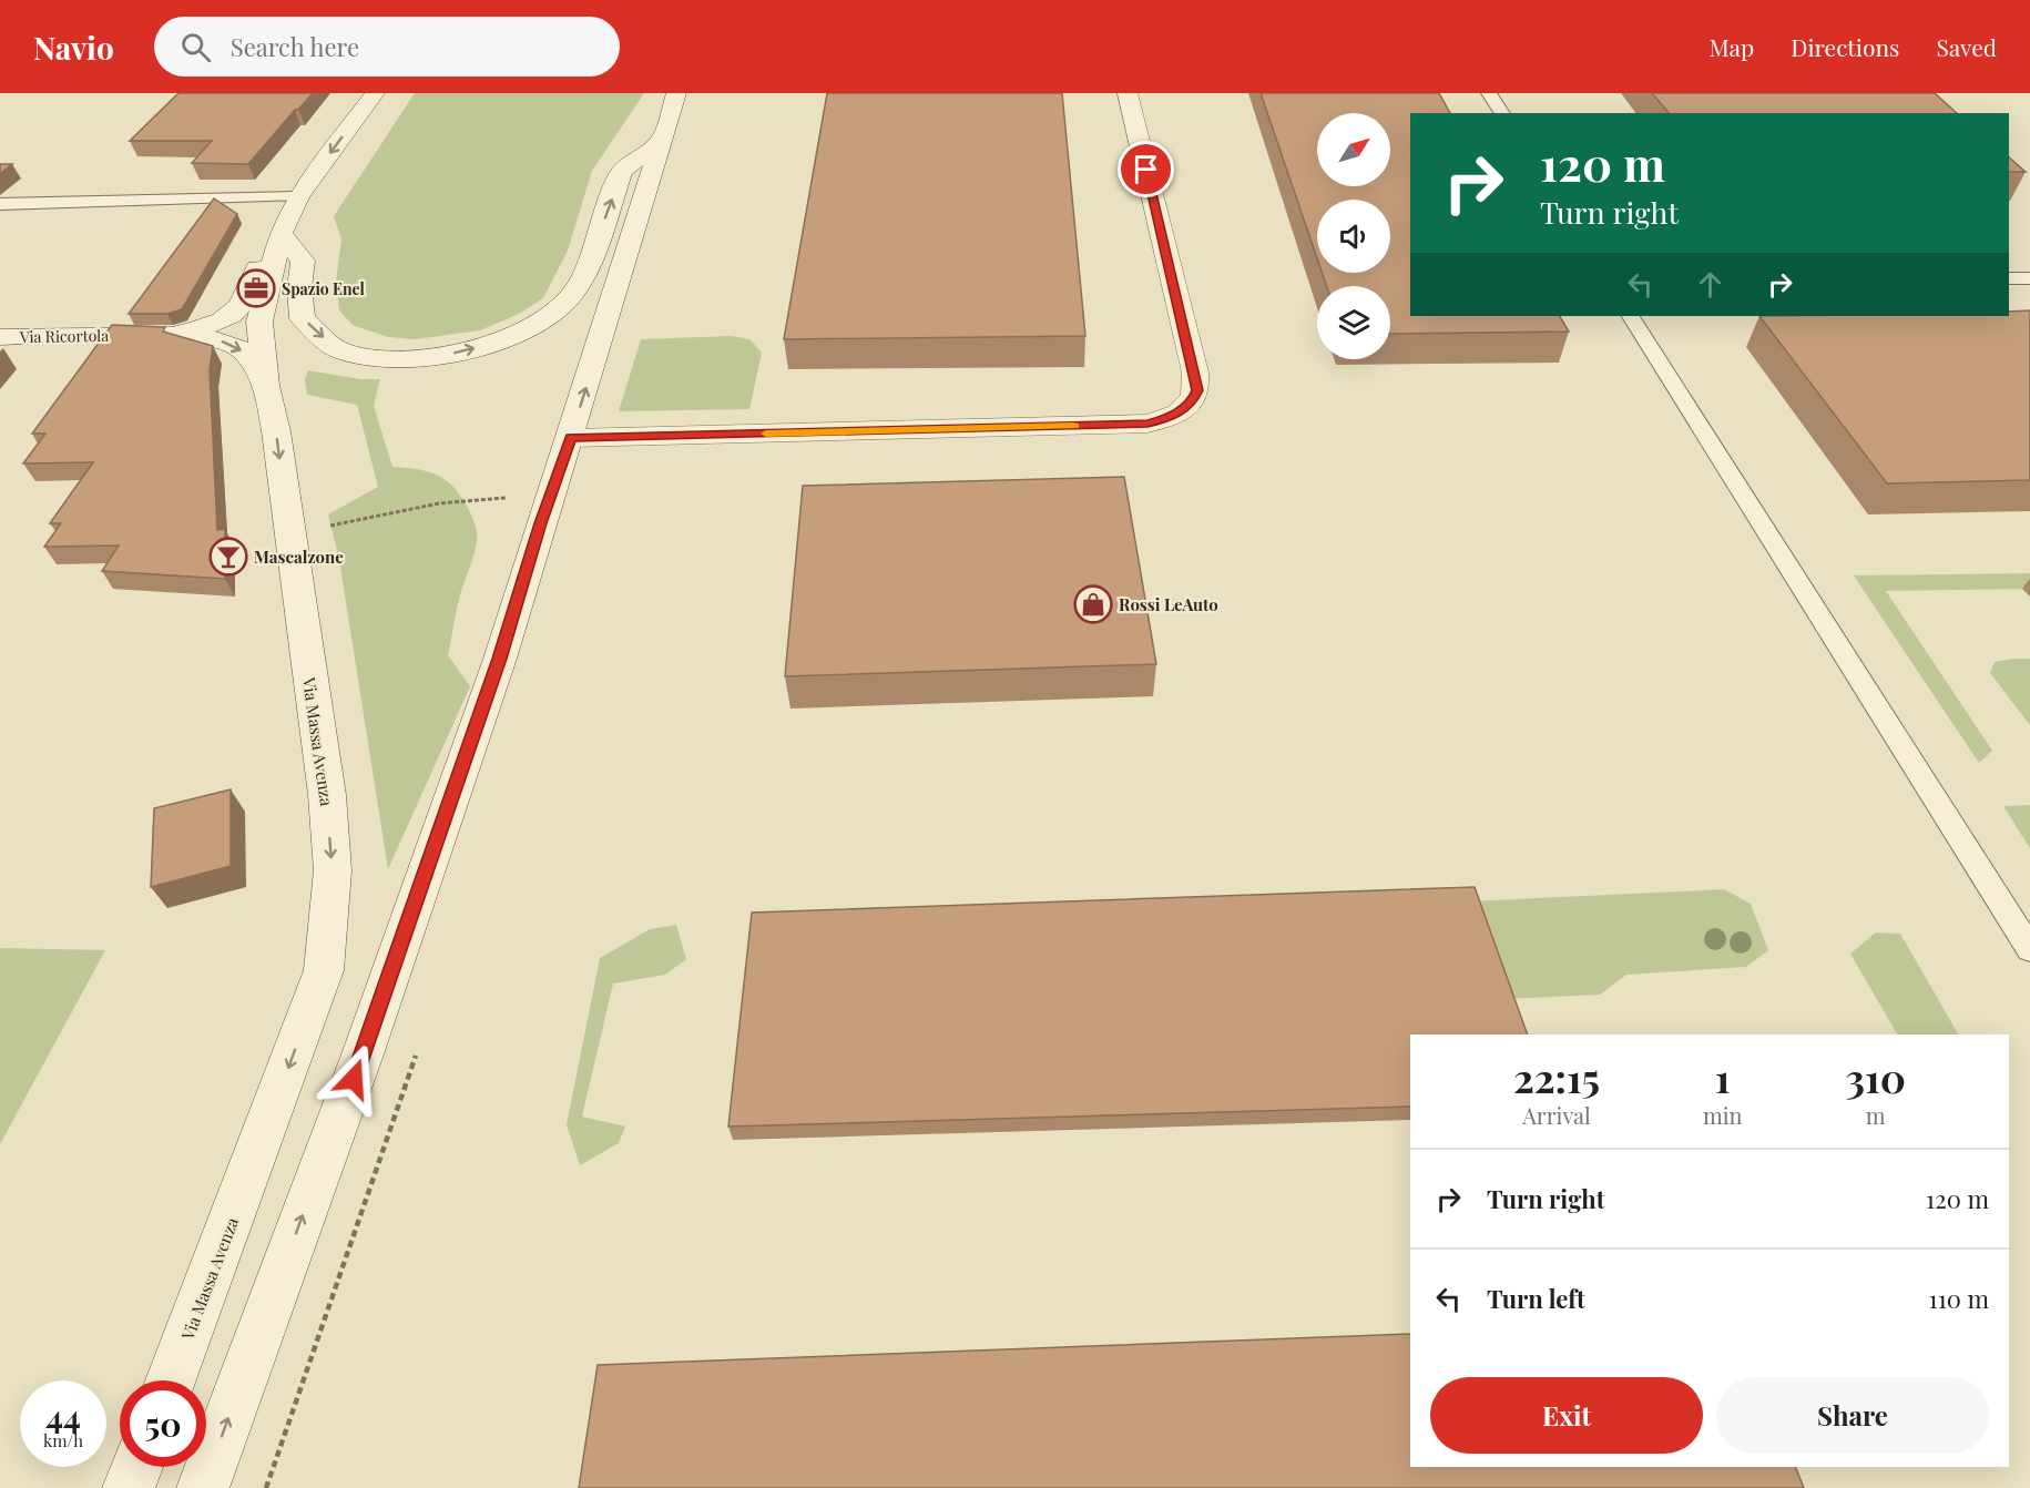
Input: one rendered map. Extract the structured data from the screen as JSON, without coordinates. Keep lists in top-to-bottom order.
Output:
{
  "streets": {
    "main road": ["Via Ricortola", "Via Massa Avenza"]
  },
  "crossings": [
    ["Via Ricortola", "Via Massa Avenza"]
  ],
  "one_way": ["Via Ricortola"],
  "places": {
    "office": ["Spazio Enel"],
    "bar": ["Mascalzone"],
    "shop": ["Rossi LeAuto"]
  },
  "north": "top right",
  "page": {
    "header": "Navio",
    "search": "Search here",
    "nav": ["Map", "Directions", "Saved"],
    "turn": ["120 m", "Turn right"],
    "eta": [
      "22:15",
      "Arrival",
      "1",
      "min",
      "310",
      "m"
    ],
    "list": [
      {
        "name": "Turn right",
        "value": "120 m"
      },
      {
        "name": "Turn left",
        "value": "110 m"
      }
    ],
    "buttons": ["Exit", "Share"],
    "speed": "44 km/h",
    "limit": "50"
  }
}
